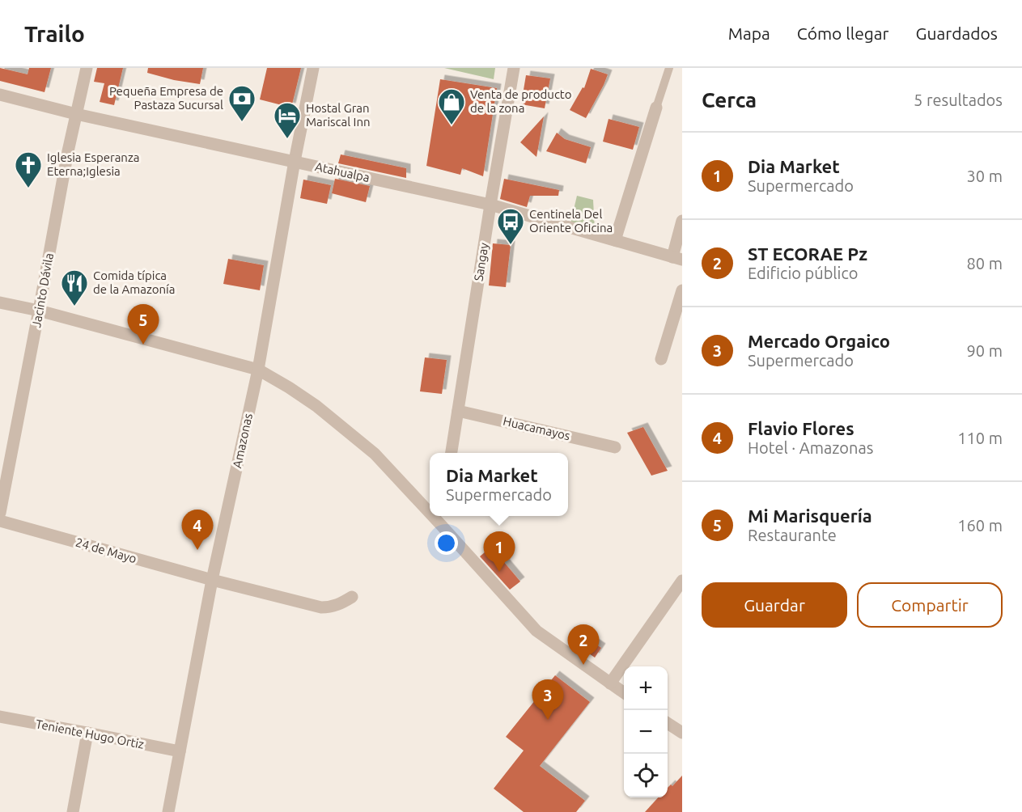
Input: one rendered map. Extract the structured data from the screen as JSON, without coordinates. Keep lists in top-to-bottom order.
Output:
{
  "streets": {
    "street": [
      "Atahualpa",
      "Sangay",
      "Jacinto Dávila",
      "Huacamayos",
      "Amazonas",
      "24 de Mayo",
      "Teniente Hugo Ortiz"
    ]
  },
  "crossings": [
    ["Atahualpa", "Sangay"],
    ["Atahualpa", "Jacinto Dávila"],
    ["Atahualpa", "Amazonas"],
    ["Sangay", "Huacamayos"],
    ["Amazonas", "24 de Mayo"],
    ["Amazonas", "Teniente Hugo Ortiz"]
  ],
  "places": {
    "bank": ["Pequeña Empresa de Pastaza Sucursal"],
    "shop": ["Venta de producto de la zona"],
    "hotel": ["Hostal Gran Mariscal Inn"],
    "church": ["Iglesia Esperanza Eterna;Iglesia"],
    "bus stop": ["Centinela Del Oriente Oficina"],
    "restaurant": ["Comida típica de la Amazonía"]
  },
  "page": {
    "header": "Trailo",
    "nav": ["Mapa", "Cómo llegar", "Guardados"],
    "heading": ["Cerca", "5 resultados"],
    "list": [
      {
        "mark": "1",
        "name": "Dia Market",
        "note": "Supermercado",
        "value": "30 m"
      },
      {
        "mark": "2",
        "name": "ST ECORAE Pz",
        "note": "Edificio público",
        "value": "80 m"
      },
      {
        "mark": "3",
        "name": "Mercado Orgaico",
        "note": "Supermercado",
        "value": "90 m"
      },
      {
        "mark": "4",
        "name": "Flavio Flores",
        "note": "Hotel · Amazonas",
        "value": "110 m"
      },
      {
        "mark": "5",
        "name": "Mi Marisquería",
        "note": "Restaurante",
        "value": "160 m"
      }
    ],
    "pins": [
      "5",
      "4",
      "1",
      "2",
      "3"
    ],
    "popup": ["Dia Market", "Supermercado"],
    "buttons": ["Guardar", "Compartir"],
    "map_buttons": ["+", "−"]
  }
}
